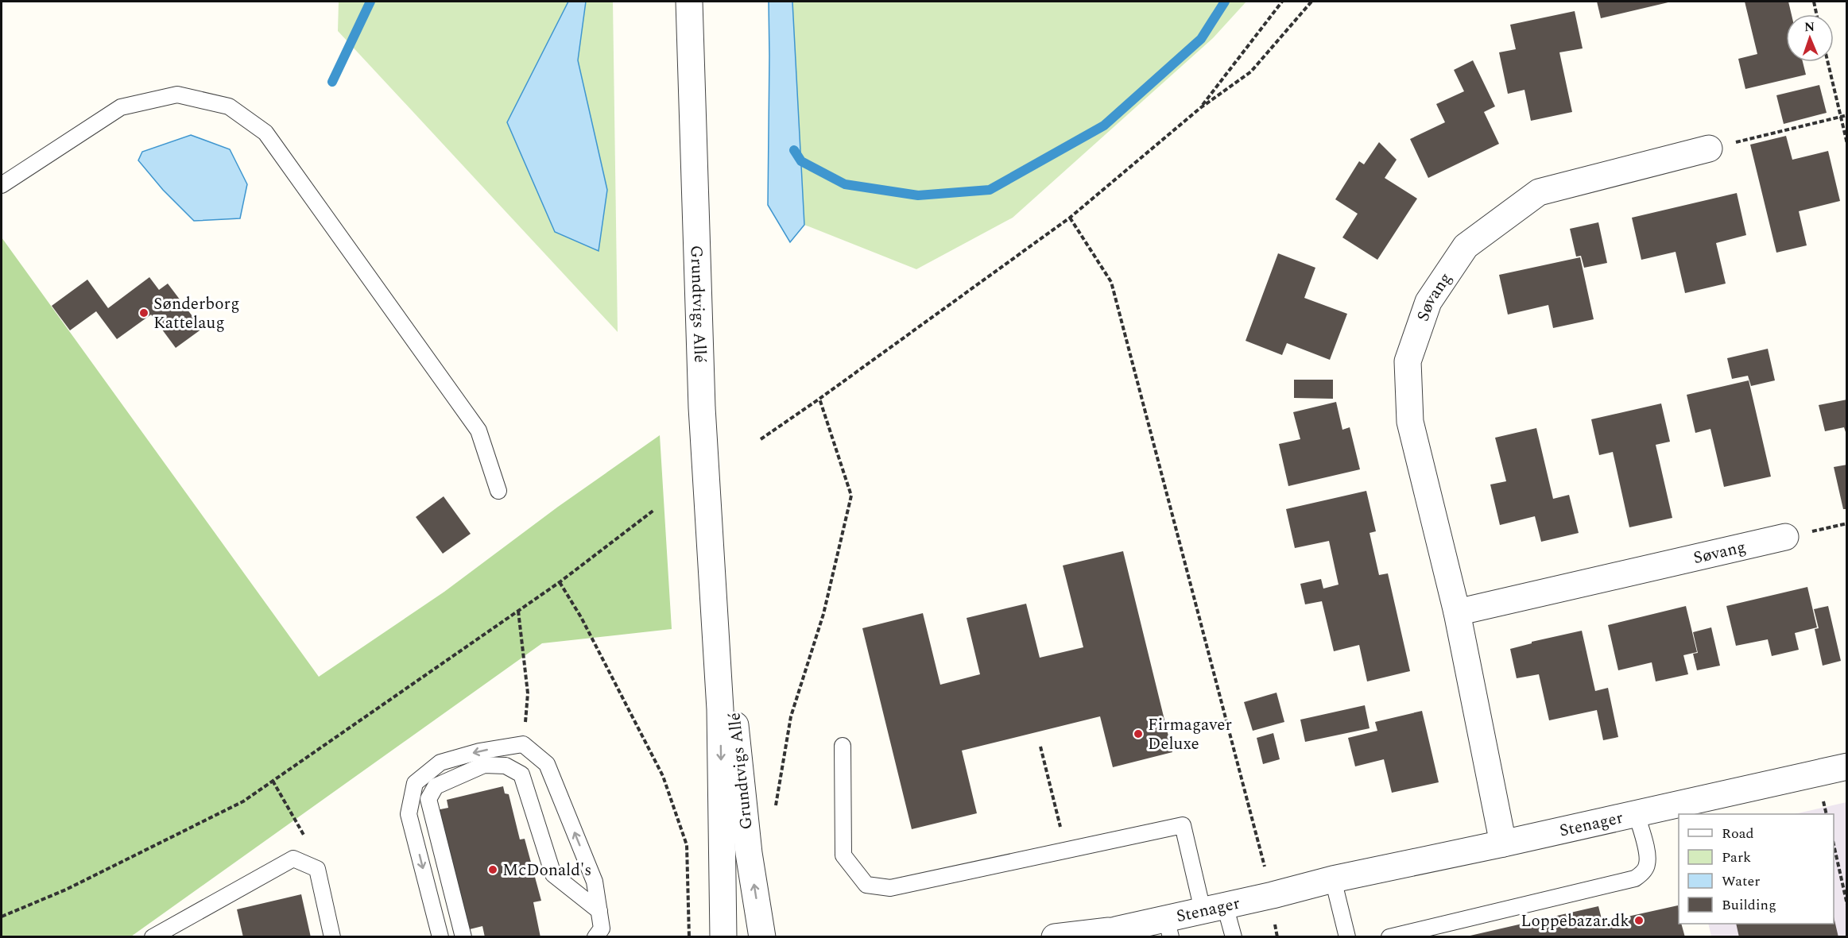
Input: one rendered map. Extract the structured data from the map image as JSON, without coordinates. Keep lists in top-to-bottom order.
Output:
{
  "streets": {
    "street": ["Søvang", "Grundtvigs Allé", "Stenager"]
  },
  "crossings": [
    ["Søvang", "Stenager"]
  ],
  "places": [
    "Sønderborg Kattelaug",
    "Firmagaver Deluxe",
    "McDonald's",
    "Loppebazar.dk"
  ],
  "legend": [
    "Road",
    "Park",
    "Water",
    "Building"
  ],
  "north": "top"
}
